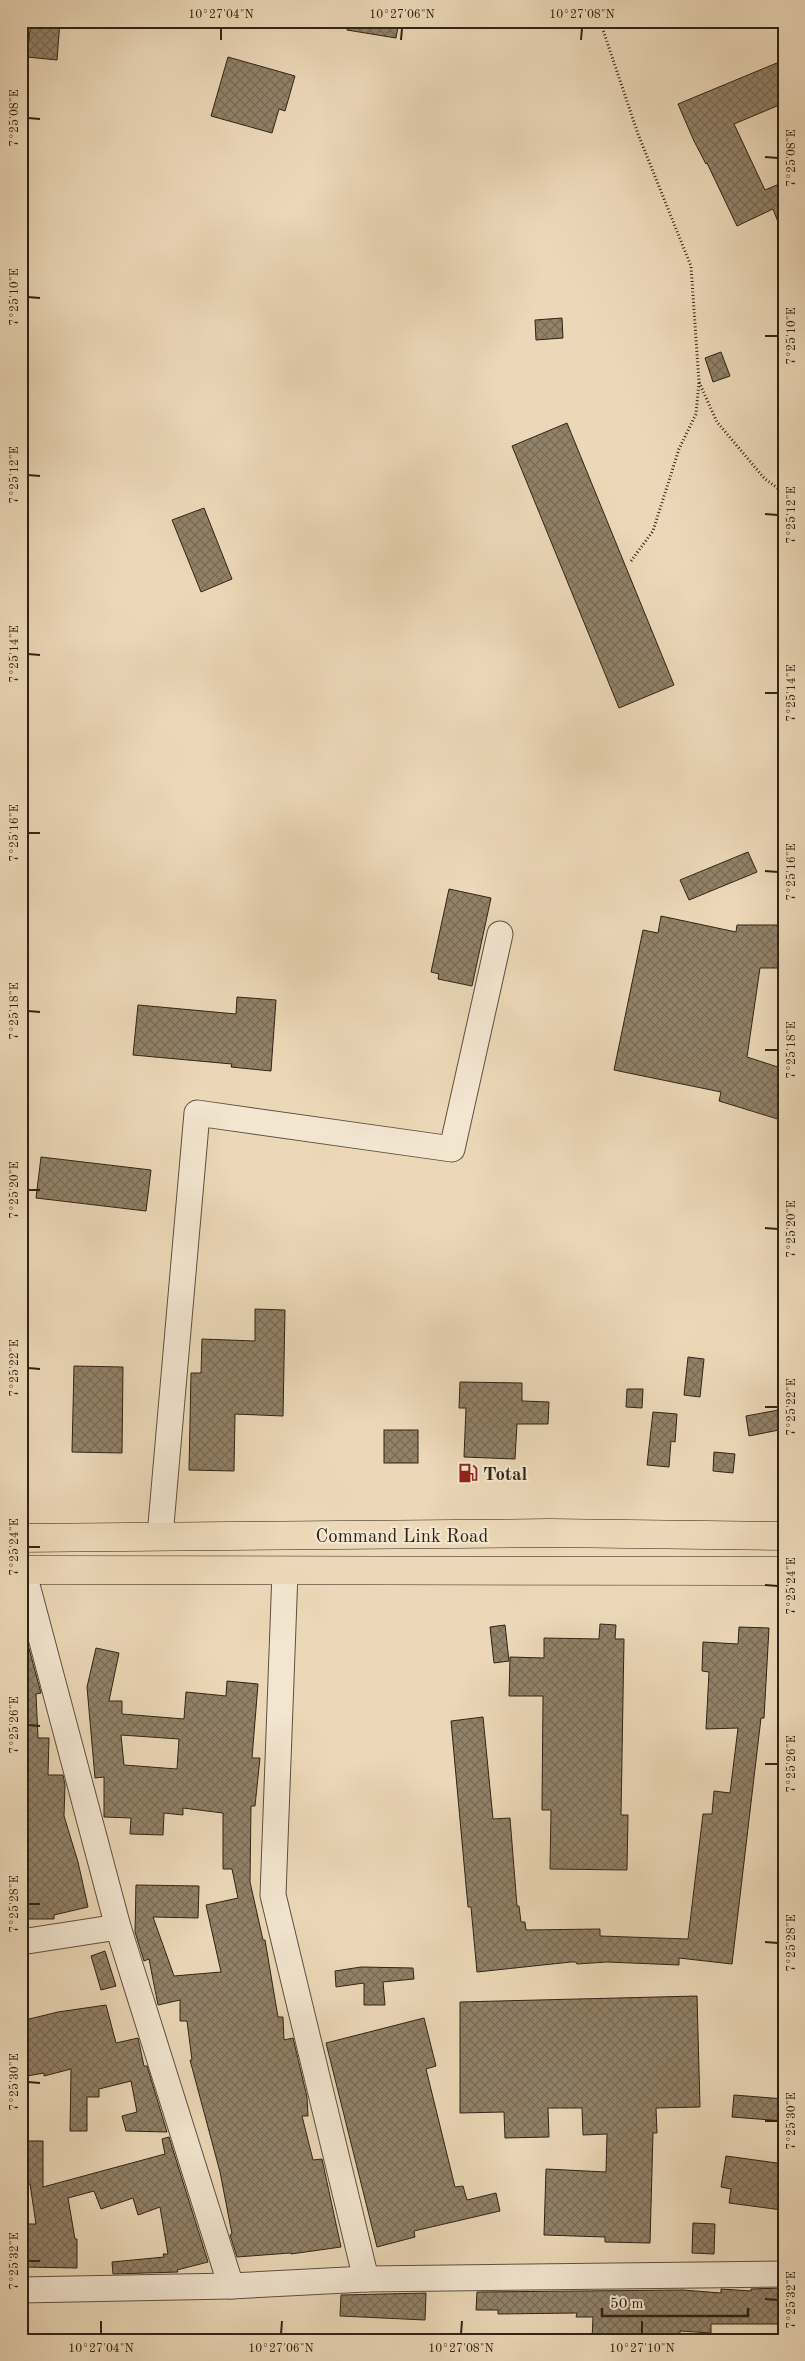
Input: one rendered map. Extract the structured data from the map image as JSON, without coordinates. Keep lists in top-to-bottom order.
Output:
{
  "streets": {
    "main road": ["Command Link Road"]
  },
  "places": {
    "fuel station": ["Total"]
  },
  "scale_bar": "50 m",
  "coordinates": [
    "10°27'04\"N",
    "10°27'06\"N",
    "10°27'08\"N",
    "7°25'08\"E",
    "7°25'10\"E",
    "7°25'12\"E",
    "7°25'14\"E",
    "7°25'16\"E",
    "7°25'18\"E",
    "7°25'20\"E",
    "7°25'22\"E",
    "7°25'24\"E",
    "7°25'26\"E",
    "7°25'28\"E",
    "7°25'30\"E",
    "7°25'32\"E",
    "10°27'10\"N"
  ]
}
